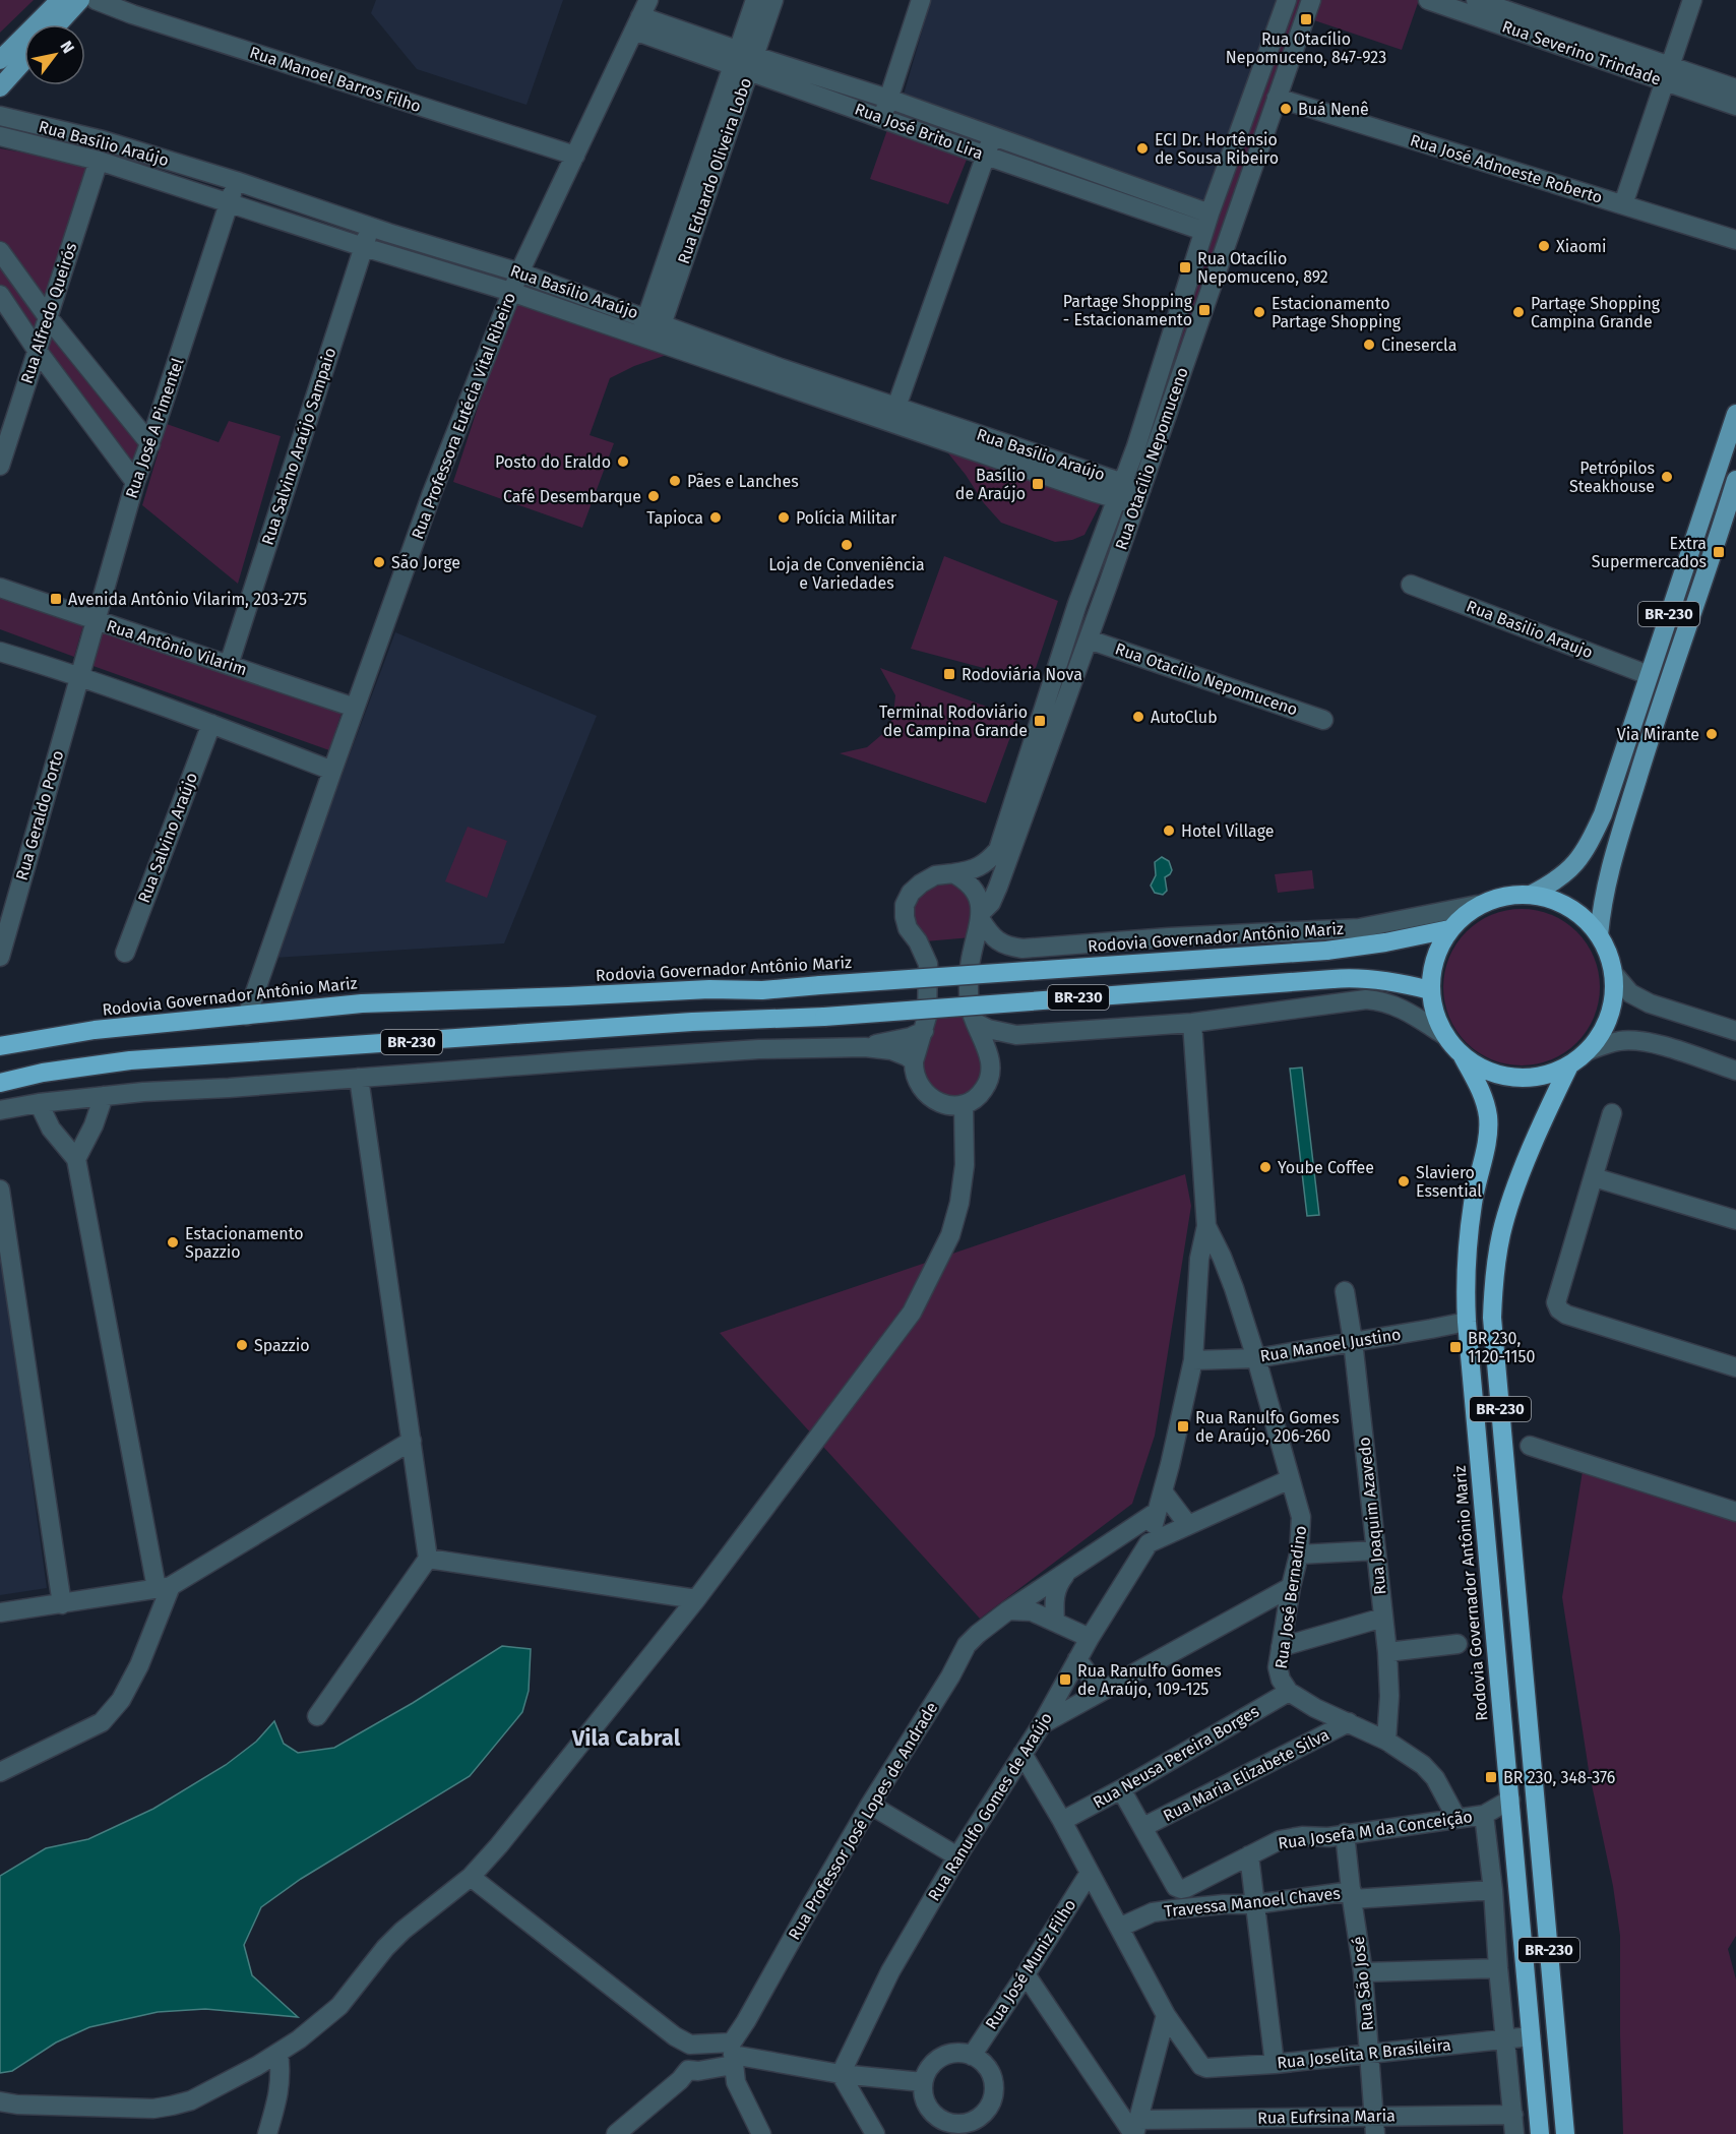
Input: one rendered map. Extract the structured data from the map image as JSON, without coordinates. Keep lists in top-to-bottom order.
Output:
{
  "streets": {
    "highway": ["BR-230", "Rodovia Governador Antônio Mariz"],
    "street": [
      "Rua Severino Trindade",
      "Rua Manoel Barros Filho",
      "Rua José Brito Lira",
      "Rua Basílio Araújo",
      "Rua José Adnoeste Roberto",
      "Rua Eduardo Oliveira Lobo",
      "Rua Alfredo Queirós",
      "Rua Professora Eutécia Vital Ribeiro",
      "Rua José A Pimentel",
      "Rua Salvino Araújo Sampaio",
      "Rua Otacílio Nepomuceno",
      "Rua Basilio Araujo",
      "Rua Antônio Vilarim",
      "Rua Otacilio Nepomuceno",
      "Rua Geraldo Porto",
      "Rua Salvino Araújo",
      "Rua Manoel Justino",
      "Rua Joaquim Azavedo",
      "Rua José Bernadino",
      "Rua Neusa Pereira Borges",
      "Rua Maria Elizabete Silva",
      "Rua Ranulfo Gomes de Araújo",
      "Rua Professor José Lopes de Andrade",
      "Rua Josefa M da Conceição",
      "Travessa Manoel Chaves",
      "Rua José Muniz Filho",
      "Rua São José",
      "Rua Joselita R Brasileira",
      "Rua Eufrsina Maria"
    ]
  },
  "crossings": [
    ["Rua Manoel Barros Filho", "Rua Professora Eutécia Vital Ribeiro"],
    ["Rua José Brito Lira", "Rua Eduardo Oliveira Lobo"],
    ["Rua José Brito Lira", "Rua Professora Eutécia Vital Ribeiro"],
    ["Rua José Brito Lira", "Rua Otacílio Nepomuceno"],
    ["Rua Basílio Araújo", "Rua Eduardo Oliveira Lobo"],
    ["Rua Basílio Araújo", "Rua Alfredo Queirós"],
    ["Rua Basílio Araújo", "Rua Professora Eutécia Vital Ribeiro"],
    ["Rua Basílio Araújo", "Rua José A Pimentel"],
    ["Rua Basílio Araújo", "Rua Salvino Araújo Sampaio"],
    ["Rua Basílio Araújo", "Rua Otacílio Nepomuceno"],
    ["Rua José Adnoeste Roberto", "Rua Otacílio Nepomuceno"],
    ["Rua Professora Eutécia Vital Ribeiro", "Rua Antônio Vilarim"],
    ["Rua Professora Eutécia Vital Ribeiro", "Rodovia Governador Antônio Mariz"],
    ["Rua José A Pimentel", "Rua Antônio Vilarim"],
    ["Rua José A Pimentel", "Rua Geraldo Porto"],
    ["Rua Salvino Araújo Sampaio", "Rua Antônio Vilarim"],
    ["Rua Otacílio Nepomuceno", "Rua Otacilio Nepomuceno"],
    ["BR-230", "Rua Basilio Araujo"],
    ["BR-230", "Rodovia Governador Antônio Mariz"],
    ["Rodovia Governador Antônio Mariz", "Rua Manoel Justino"],
    ["Rodovia Governador Antônio Mariz", "Rua Josefa M da Conceição"],
    ["Rodovia Governador Antônio Mariz", "Rua Joselita R Brasileira"],
    ["Rua Manoel Justino", "Rua Joaquim Azavedo"],
    ["Rua Manoel Justino", "Rua José Bernadino"],
    ["Rua Manoel Justino", "Rua Ranulfo Gomes de Araújo"],
    ["Rua Joaquim Azavedo", "Rua José Bernadino"],
    ["Rua José Bernadino", "Rua Neusa Pereira Borges"],
    ["Rua José Bernadino", "Rua Maria Elizabete Silva"],
    ["Rua José Bernadino", "Rua Ranulfo Gomes de Araújo"],
    ["Rua José Bernadino", "Rua Josefa M da Conceição"],
    ["Rua Neusa Pereira Borges", "Rua Josefa M da Conceição"],
    ["Rua Maria Elizabete Silva", "Rua Josefa M da Conceição"],
    ["Rua Ranulfo Gomes de Araújo", "Rua Professor José Lopes de Andrade"],
    ["Rua Josefa M da Conceição", "Rua São José"],
    ["Travessa Manoel Chaves", "Rua São José"],
    ["Rua São José", "Rua Joselita R Brasileira"],
    ["Rua São José", "Rua Eufrsina Maria"]
  ],
  "districts": ["Vila Cabral"],
  "places": {
    "transit": [
      "Rua Otacílio Nepomuceno, 847-923",
      "Rua Otacílio Nepomuceno, 892",
      "Partage Shopping - Estacionamento",
      "Basílio de Araújo",
      "Extra Supermercados",
      "Avenida Antônio Vilarim, 203-275",
      "Rodoviária Nova",
      "Terminal Rodoviário de Campina Grande",
      "BR 230, 1120-1150",
      "Rua Ranulfo Gomes de Araújo, 206-260",
      "Rua Ranulfo Gomes de Araújo, 109-125",
      "BR 230, 348-376"
    ],
    "other": [
      "Buá Nenê",
      "ECI Dr. Hortênsio de Sousa Ribeiro",
      "Xiaomi",
      "Estacionamento Partage Shopping",
      "Partage Shopping Campina Grande",
      "Cinesercla",
      "Posto do Eraldo",
      "Petrópilos Steakhouse",
      "Pães e Lanches",
      "Café Desembarque",
      "Tapioca",
      "Polícia Militar",
      "Loja de Conveniência e Variedades",
      "São Jorge",
      "AutoClub",
      "Via Mirante",
      "Hotel Village",
      "Yoube Coffee",
      "Slaviero Essential",
      "Estacionamento Spazzio",
      "Spazzio"
    ]
  },
  "north": "top right"
}
